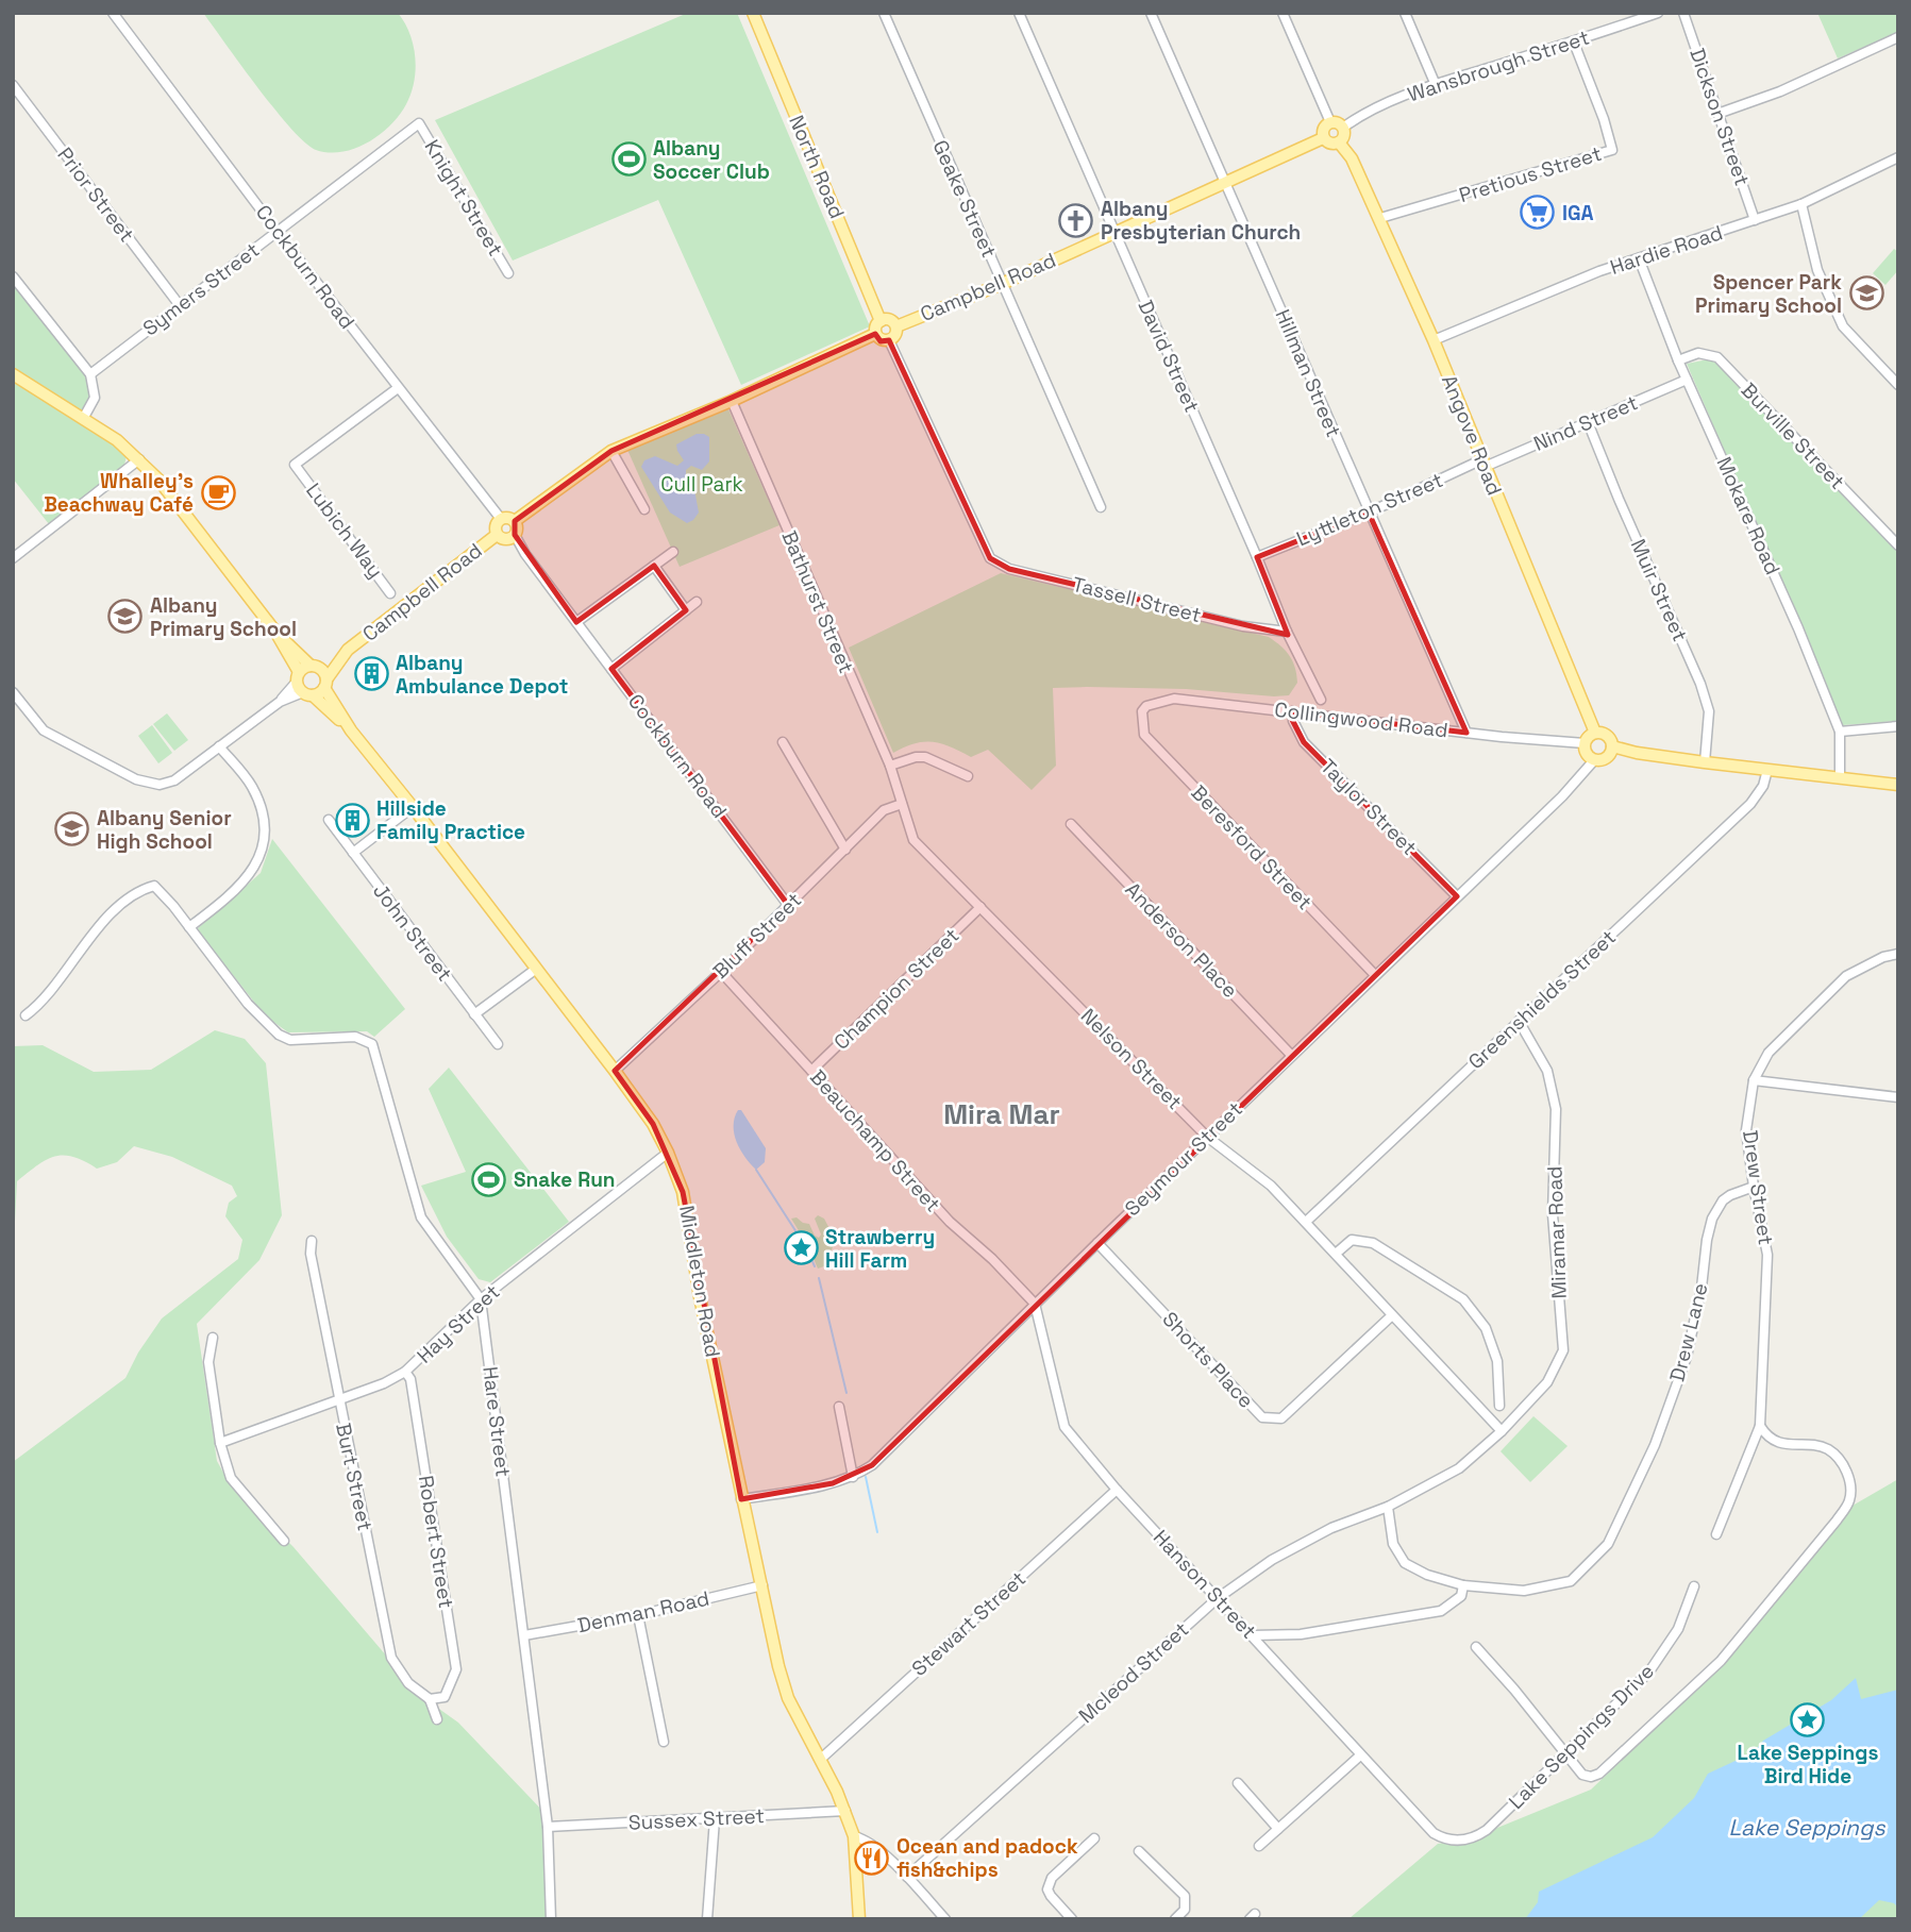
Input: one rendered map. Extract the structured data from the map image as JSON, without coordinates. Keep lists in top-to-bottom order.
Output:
{
  "streets": {
    "main road": [
      "North Road",
      "Campbell Road",
      "Angove Road",
      "Middleton Road"
    ],
    "street": [
      "Wansbrough Street",
      "Dickson Street",
      "Pretious Street",
      "Prior Street",
      "Knight Street",
      "Geake Street",
      "Hardie Road",
      "Cockburn Road",
      "Symers Street",
      "David Street",
      "Hillman Street",
      "Nind Street",
      "Burville Street",
      "Lyttleton Street",
      "Mokare Road",
      "Lubich Way",
      "Muir Street",
      "Tassell Street",
      "Bathurst Street",
      "Collingwood Road",
      "Taylor Street",
      "Beresford Street",
      "John Street",
      "Bluff Street",
      "Anderson Place",
      "Champion Street",
      "Greenshields Street",
      "Nelson Street",
      "Beauchamp Street",
      "Seymour Street",
      "Drew Street",
      "Miramar Road",
      "Hay Street",
      "Drew Lane",
      "Shorts Place",
      "Hare Street",
      "Burt Street",
      "Robert Street",
      "Hanson Street",
      "Denman Road",
      "Stewart Street",
      "Mcleod Street",
      "Lake Seppings Drive",
      "Sussex Street"
    ]
  },
  "crossings": [
    ["Wansbrough Street", "Pretious Street"],
    ["Wansbrough Street", "Campbell Road"],
    ["Wansbrough Street", "Angove Road"],
    ["Dickson Street", "Hardie Road"],
    ["North Road", "Campbell Road"],
    ["North Road", "Tassell Street"],
    ["Pretious Street", "Angove Road"],
    ["Prior Street", "Symers Street"],
    ["Knight Street", "Symers Street"],
    ["Geake Street", "Campbell Road"],
    ["Hardie Road", "Angove Road"],
    ["Hardie Road", "Mokare Road"],
    ["Cockburn Road", "Campbell Road"],
    ["Cockburn Road", "Symers Street"],
    ["Cockburn Road", "Lubich Way"],
    ["Cockburn Road", "Bluff Street"],
    ["Campbell Road", "David Street"],
    ["Campbell Road", "Hillman Street"],
    ["Campbell Road", "Angove Road"],
    ["Campbell Road", "Tassell Street"],
    ["Campbell Road", "Middleton Road"],
    ["David Street", "Lyttleton Street"],
    ["David Street", "Tassell Street"],
    ["Hillman Street", "Lyttleton Street"],
    ["Hillman Street", "Collingwood Road"],
    ["Nind Street", "Angove Road"],
    ["Nind Street", "Lyttleton Street"],
    ["Nind Street", "Mokare Road"],
    ["Nind Street", "Muir Street"],
    ["Angove Road", "Lyttleton Street"],
    ["Angove Road", "Collingwood Road"],
    ["Angove Road", "Seymour Street"],
    ["Burville Street", "Mokare Road"],
    ["Bathurst Street", "Bluff Street"],
    ["Bathurst Street", "Nelson Street"],
    ["Collingwood Road", "Taylor Street"],
    ["Collingwood Road", "Beresford Street"],
    ["Collingwood Road", "Seymour Street"],
    ["Taylor Street", "Seymour Street"],
    ["Beresford Street", "Seymour Street"],
    ["Bluff Street", "Nelson Street"],
    ["Bluff Street", "Beauchamp Street"],
    ["Bluff Street", "Middleton Road"],
    ["Anderson Place", "Seymour Street"],
    ["Champion Street", "Nelson Street"],
    ["Champion Street", "Beauchamp Street"],
    ["Greenshields Street", "Nelson Street"],
    ["Greenshields Street", "Miramar Road"],
    ["Nelson Street", "Seymour Street"],
    ["Nelson Street", "Miramar Road"],
    ["Nelson Street", "Shorts Place"],
    ["Beauchamp Street", "Seymour Street"],
    ["Beauchamp Street", "Hanson Street"],
    ["Seymour Street", "Middleton Road"],
    ["Seymour Street", "Shorts Place"],
    ["Seymour Street", "Hanson Street"],
    ["Drew Street", "Drew Lane"],
    ["Miramar Road", "Drew Lane"],
    ["Miramar Road", "Mcleod Street"],
    ["Middleton Road", "Hay Street"],
    ["Middleton Road", "Denman Road"],
    ["Middleton Road", "Stewart Street"],
    ["Middleton Road", "Sussex Street"],
    ["Hay Street", "Hare Street"],
    ["Hay Street", "Burt Street"],
    ["Hay Street", "Robert Street"],
    ["Drew Lane", "Mcleod Street"],
    ["Hare Street", "Denman Road"],
    ["Hare Street", "Sussex Street"],
    ["Burt Street", "Robert Street"],
    ["Hanson Street", "Stewart Street"],
    ["Hanson Street", "Mcleod Street"],
    ["Hanson Street", "Lake Seppings Drive"]
  ],
  "districts": ["Mira Mar"],
  "water": ["Lake Seppings"],
  "parks": ["Cull Park"],
  "places": {
    "sports": ["Albany Soccer Club", "Snake Run"],
    "supermarket": ["IGA"],
    "church": ["Albany Presbyterian Church"],
    "school or university": ["Spencer Park Primary School", "Albany Primary School", "Albany Senior High School"],
    "cafe": ["Whalley's Beachway Café"],
    "building": ["Albany Ambulance Depot", "Hillside Family Practice"],
    "place": ["Strawberry Hill Farm", "Lake Seppings Bird Hide"],
    "restaurant": ["Ocean and padock fish&chips"]
  }
}
